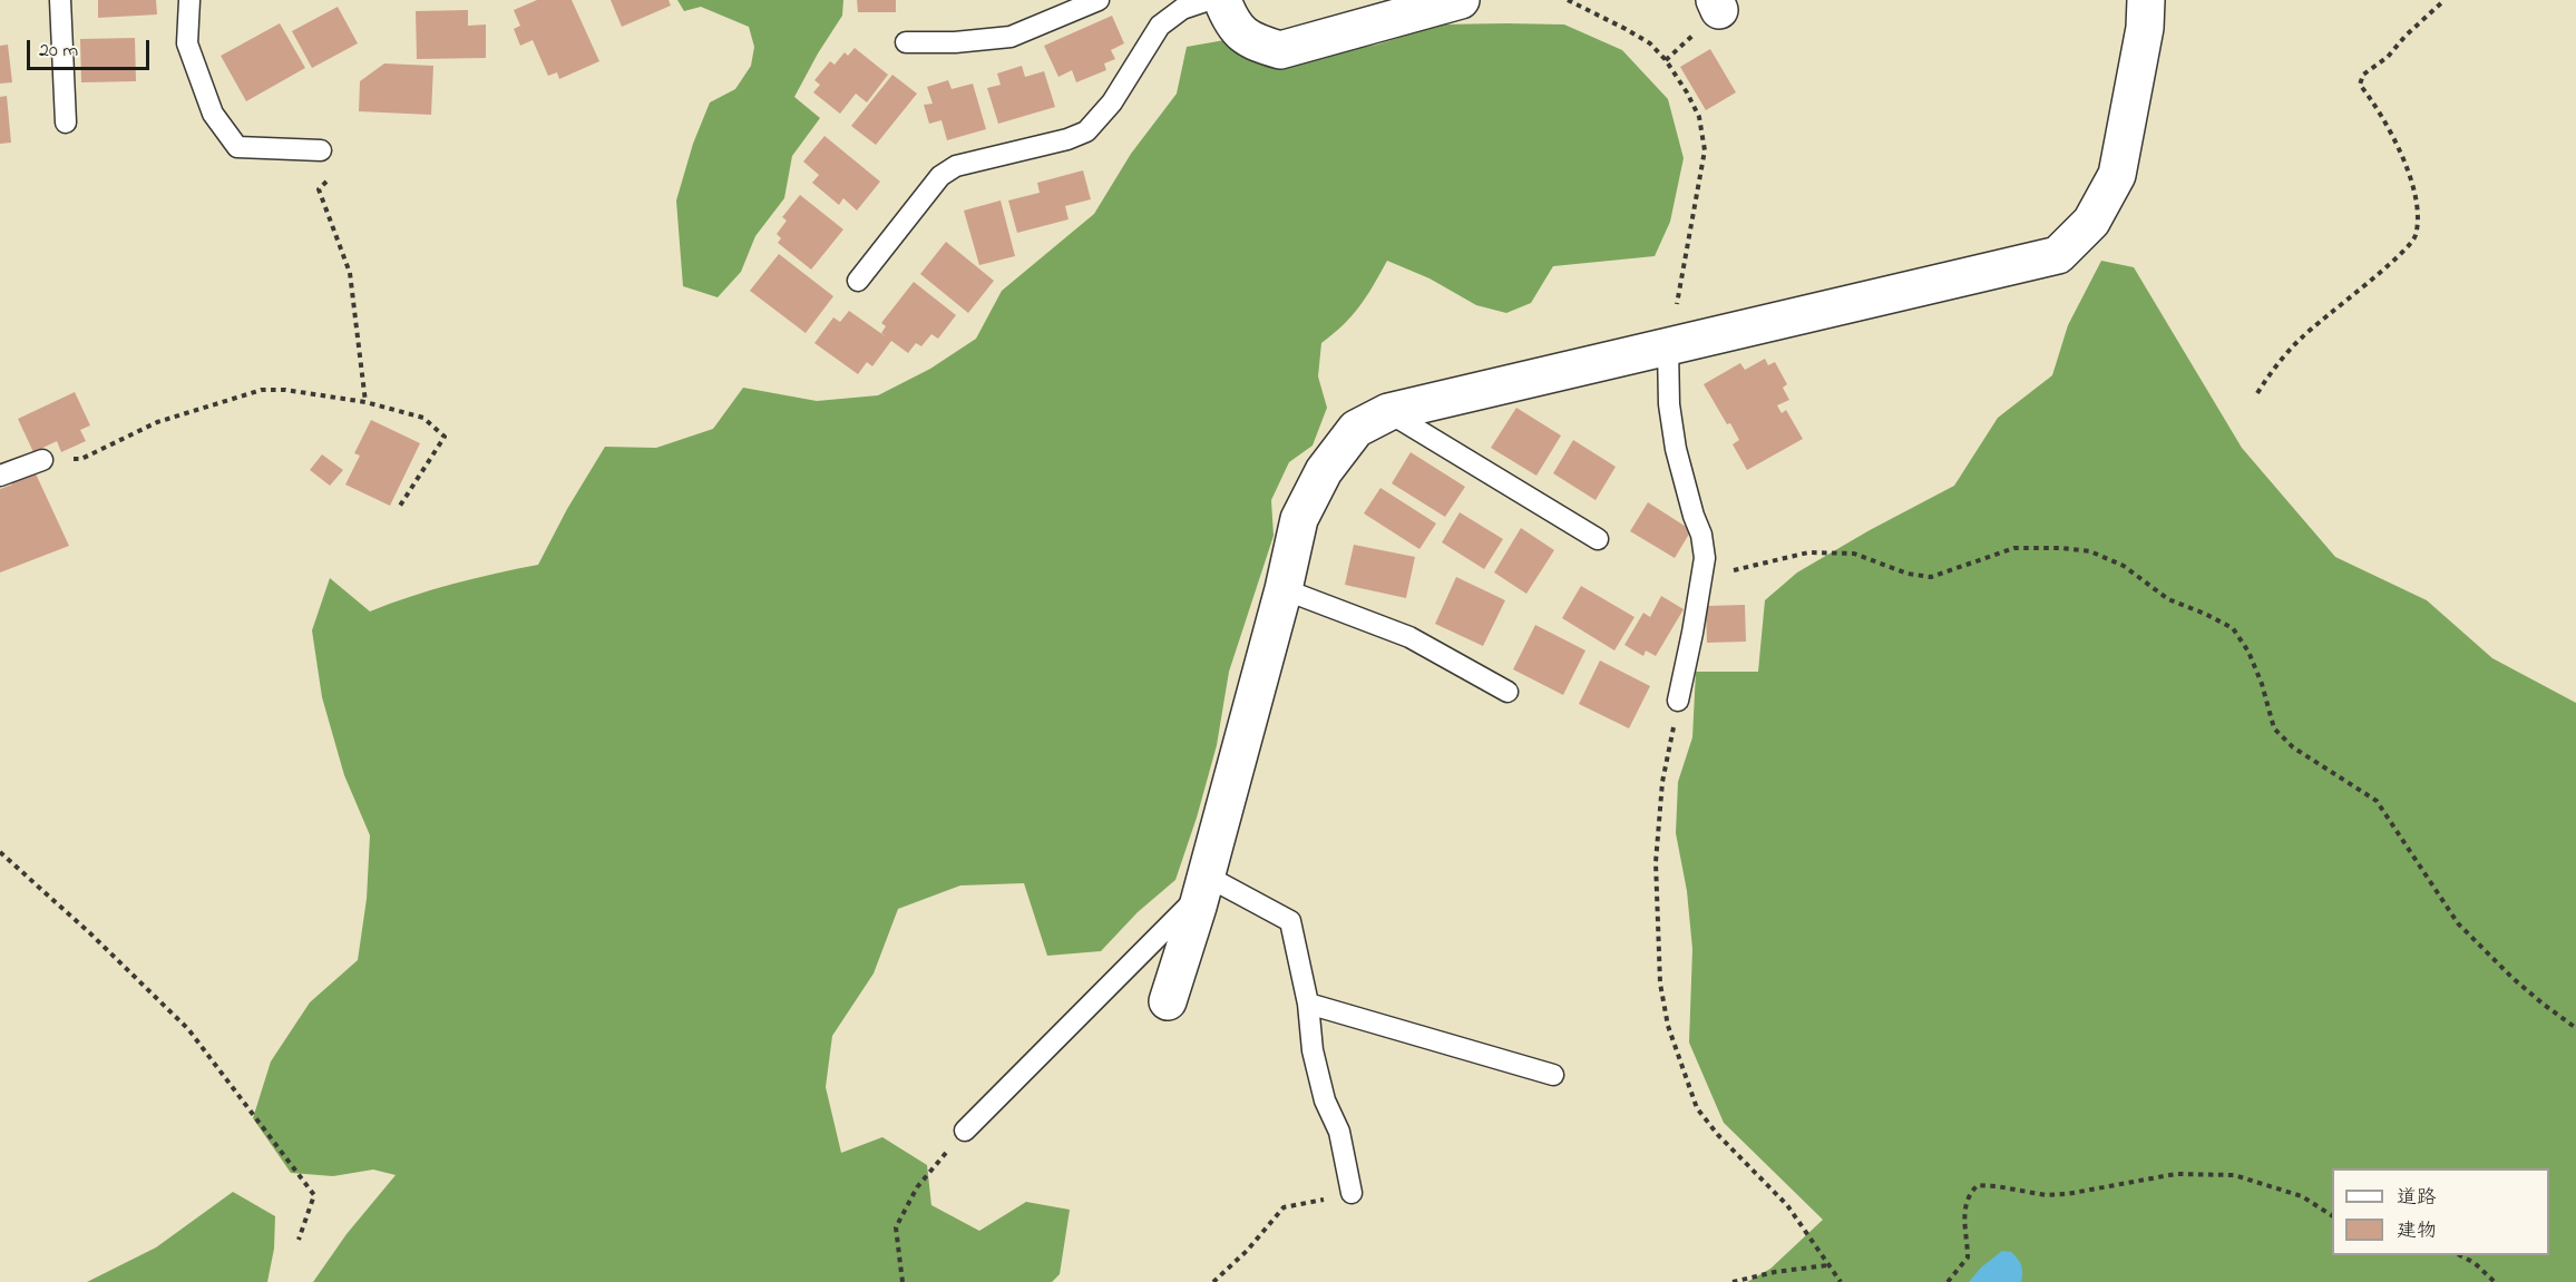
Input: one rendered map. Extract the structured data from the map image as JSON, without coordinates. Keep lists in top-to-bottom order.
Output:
{
  "legend": ["道路", "建物"],
  "scale_bar": "20 m"
}
